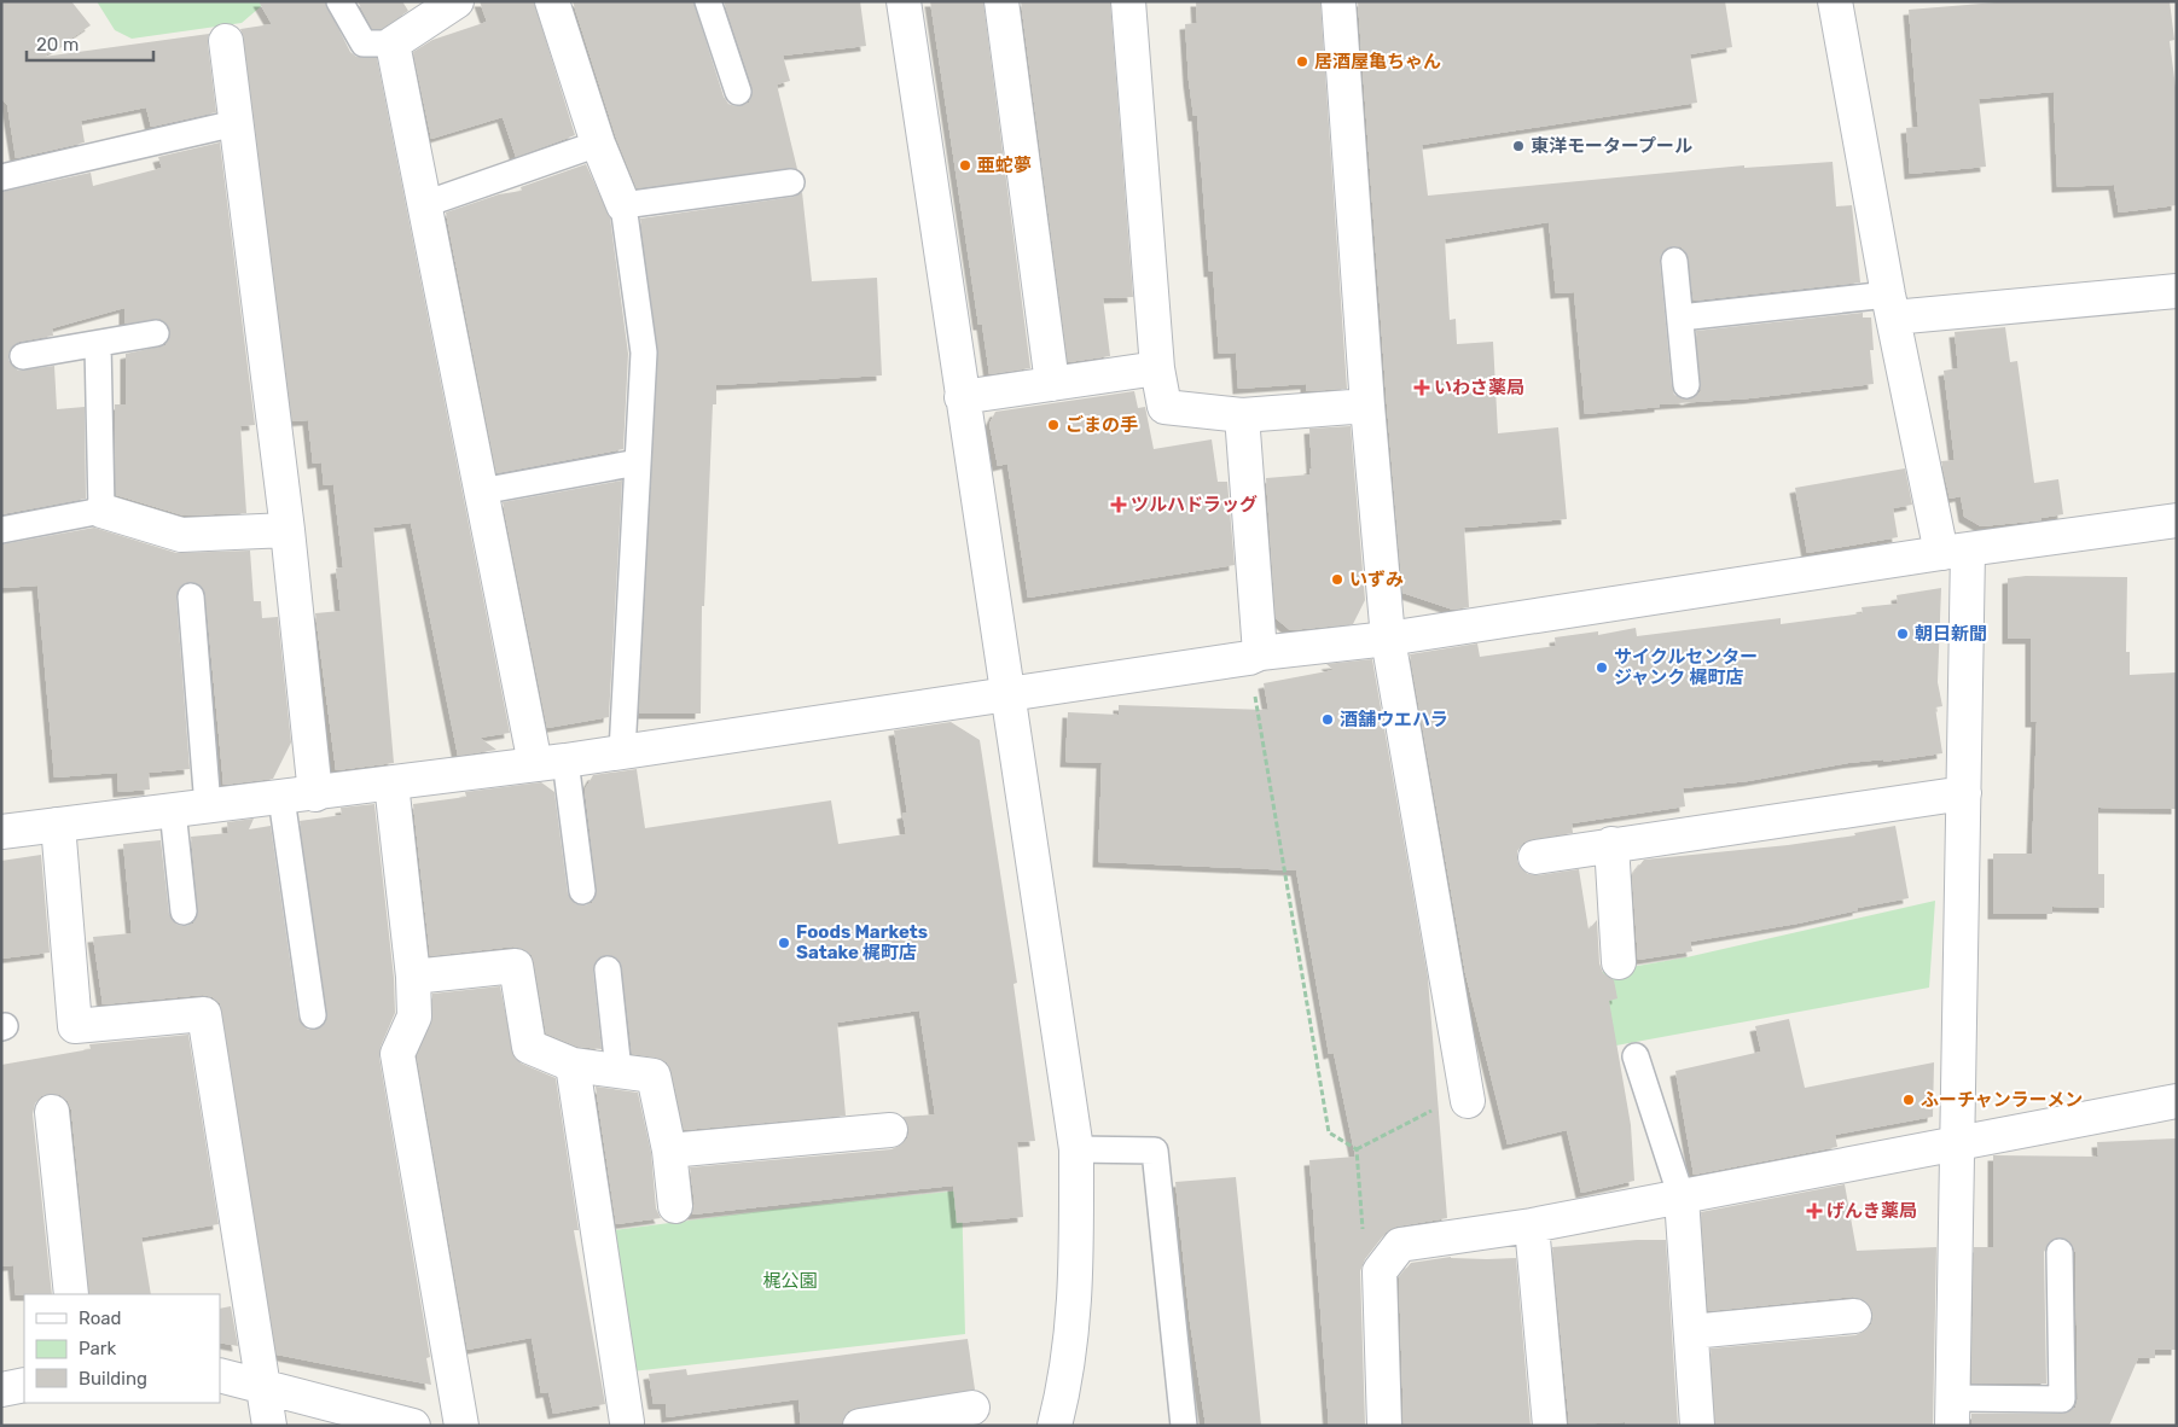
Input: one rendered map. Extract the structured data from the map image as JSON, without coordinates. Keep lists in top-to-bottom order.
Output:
{
  "parks": ["梶公園"],
  "places": {
    "other": [
      "居酒屋亀ちゃん",
      "東洋モータープール",
      "亜蛇夢",
      "ごまの手",
      "いずみ",
      "朝日新聞",
      "サイクルセンター ジャンク 梶町店",
      "酒舗ウエハラ",
      "Foods Markets Satake 梶町店",
      "ふーチャンラーメン"
    ],
    "health": ["いわさ薬局", "ツルハドラッグ", "げんき薬局"]
  },
  "legend": ["Road", "Park", "Building"],
  "scale_bar": "20 m"
}
